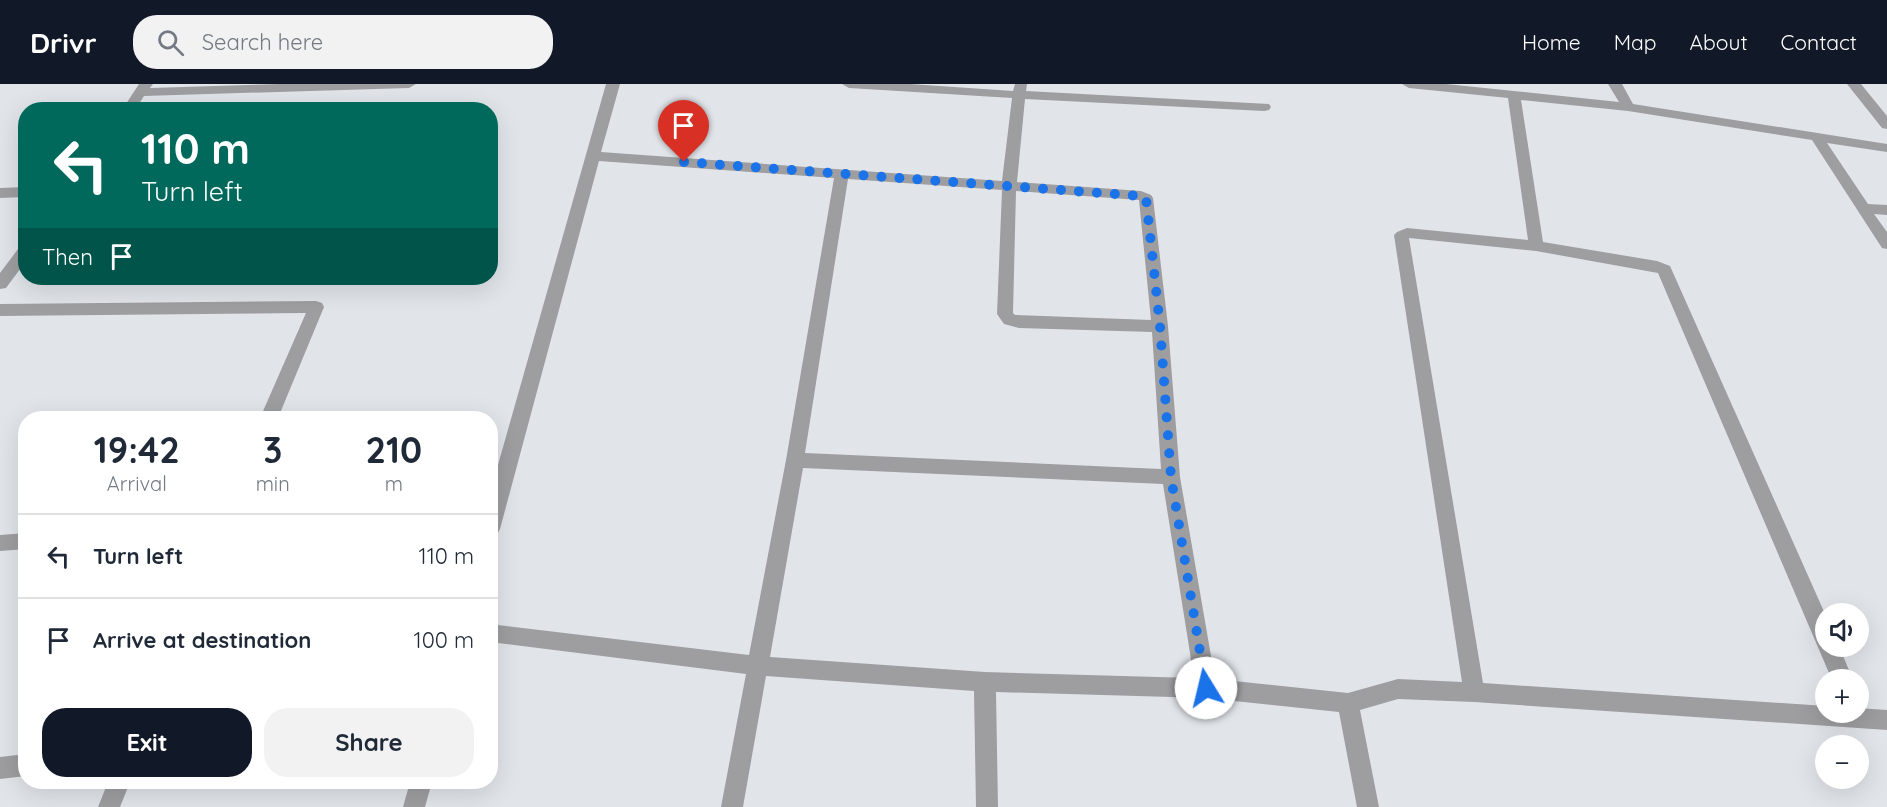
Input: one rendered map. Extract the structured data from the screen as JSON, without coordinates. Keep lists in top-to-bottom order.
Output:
{
  "page": {
    "header": "Drivr",
    "search": "Search here",
    "nav": [
      "Home",
      "Map",
      "About",
      "Contact"
    ],
    "turn": ["110 m", "Turn left"],
    "then": "Then",
    "eta": [
      "19:42",
      "Arrival",
      "3",
      "min",
      "210",
      "m"
    ],
    "list": [
      {
        "name": "Turn left",
        "value": "110 m"
      },
      {
        "name": "Arrive at destination",
        "value": "100 m"
      }
    ],
    "map_buttons": ["+", "−"],
    "buttons": ["Exit", "Share"]
  }
}
